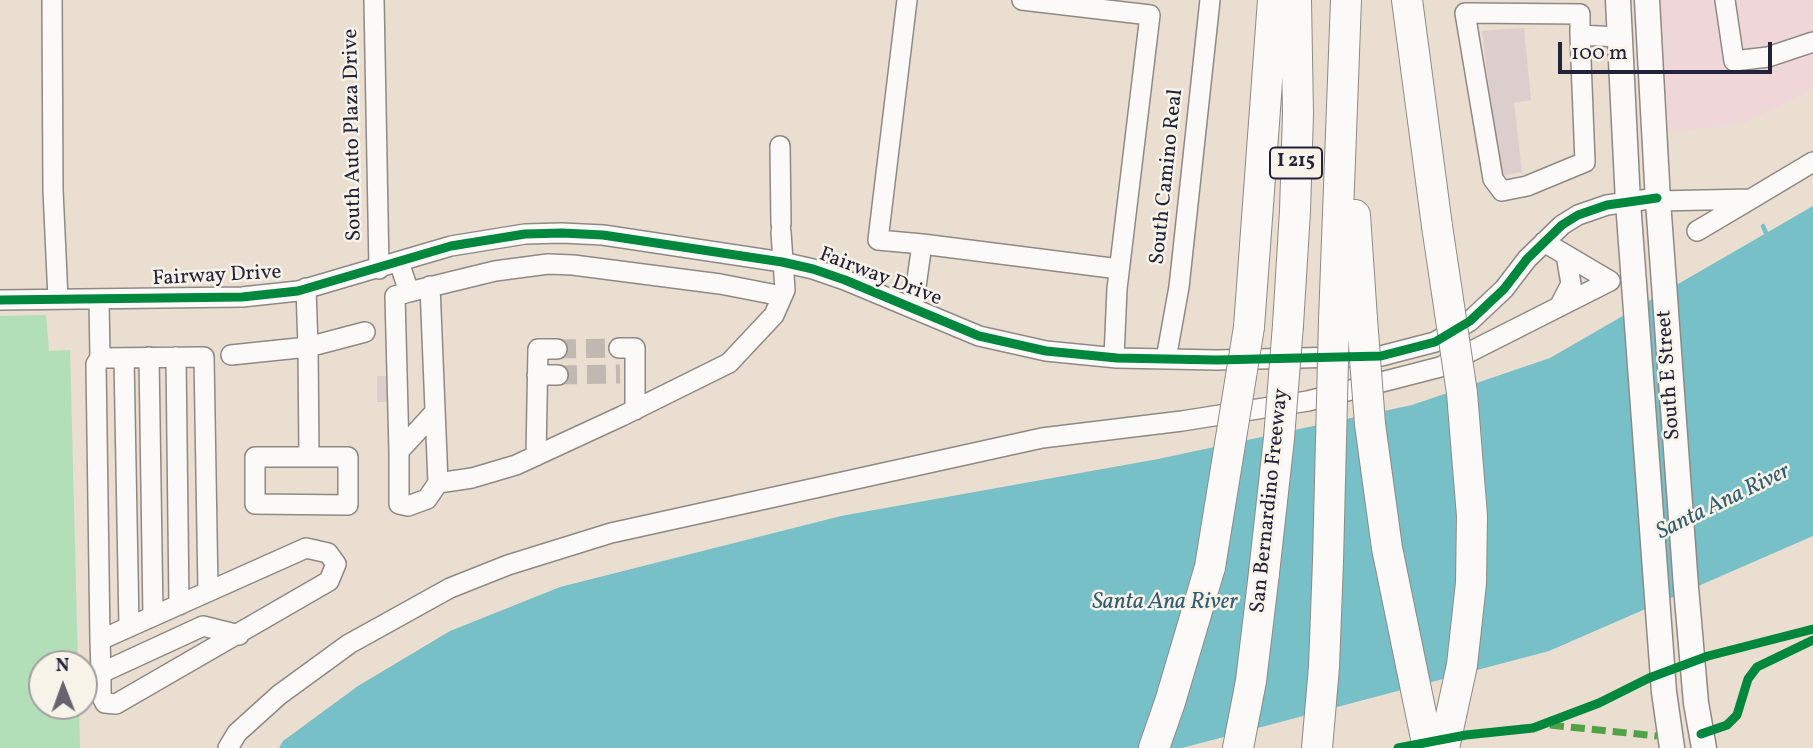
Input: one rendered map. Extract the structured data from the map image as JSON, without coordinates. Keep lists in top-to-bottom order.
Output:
{
  "streets": {
    "highway": ["I 215", "San Bernardino Freeway"],
    "main road": ["South E Street"],
    "street": ["South Auto Plaza Drive", "South Camino Real", "Fairway Drive"]
  },
  "crossings": [
    ["South Auto Plaza Drive", "Fairway Drive"],
    ["South Camino Real", "Fairway Drive"],
    ["Fairway Drive", "South E Street"]
  ],
  "water": ["Santa Ana River"],
  "scale_bar": "100 m",
  "north": "top"
}
